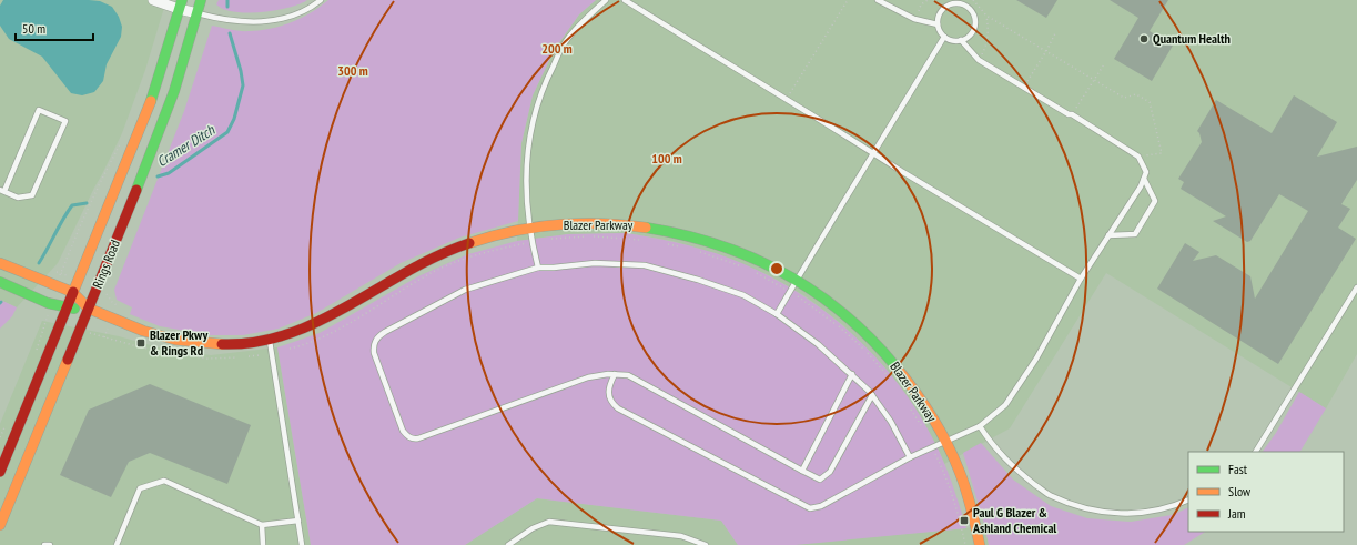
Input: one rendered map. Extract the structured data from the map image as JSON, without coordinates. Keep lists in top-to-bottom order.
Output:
{
  "streets": {
    "street": ["Blazer Parkway", "Rings Road"]
  },
  "crossings": [
    ["Blazer Parkway", "Rings Road"]
  ],
  "water": ["Cramer Ditch"],
  "places": {
    "other": ["Quantum Health"],
    "transit": ["Blazer Pkwy & Rings Rd", "Paul G Blazer & Ashland Chemical"]
  },
  "legend": ["Fast", "Slow", "Jam"],
  "scale_bar": "50 m",
  "rings": ["200 m", "300 m", "100 m"]
}
